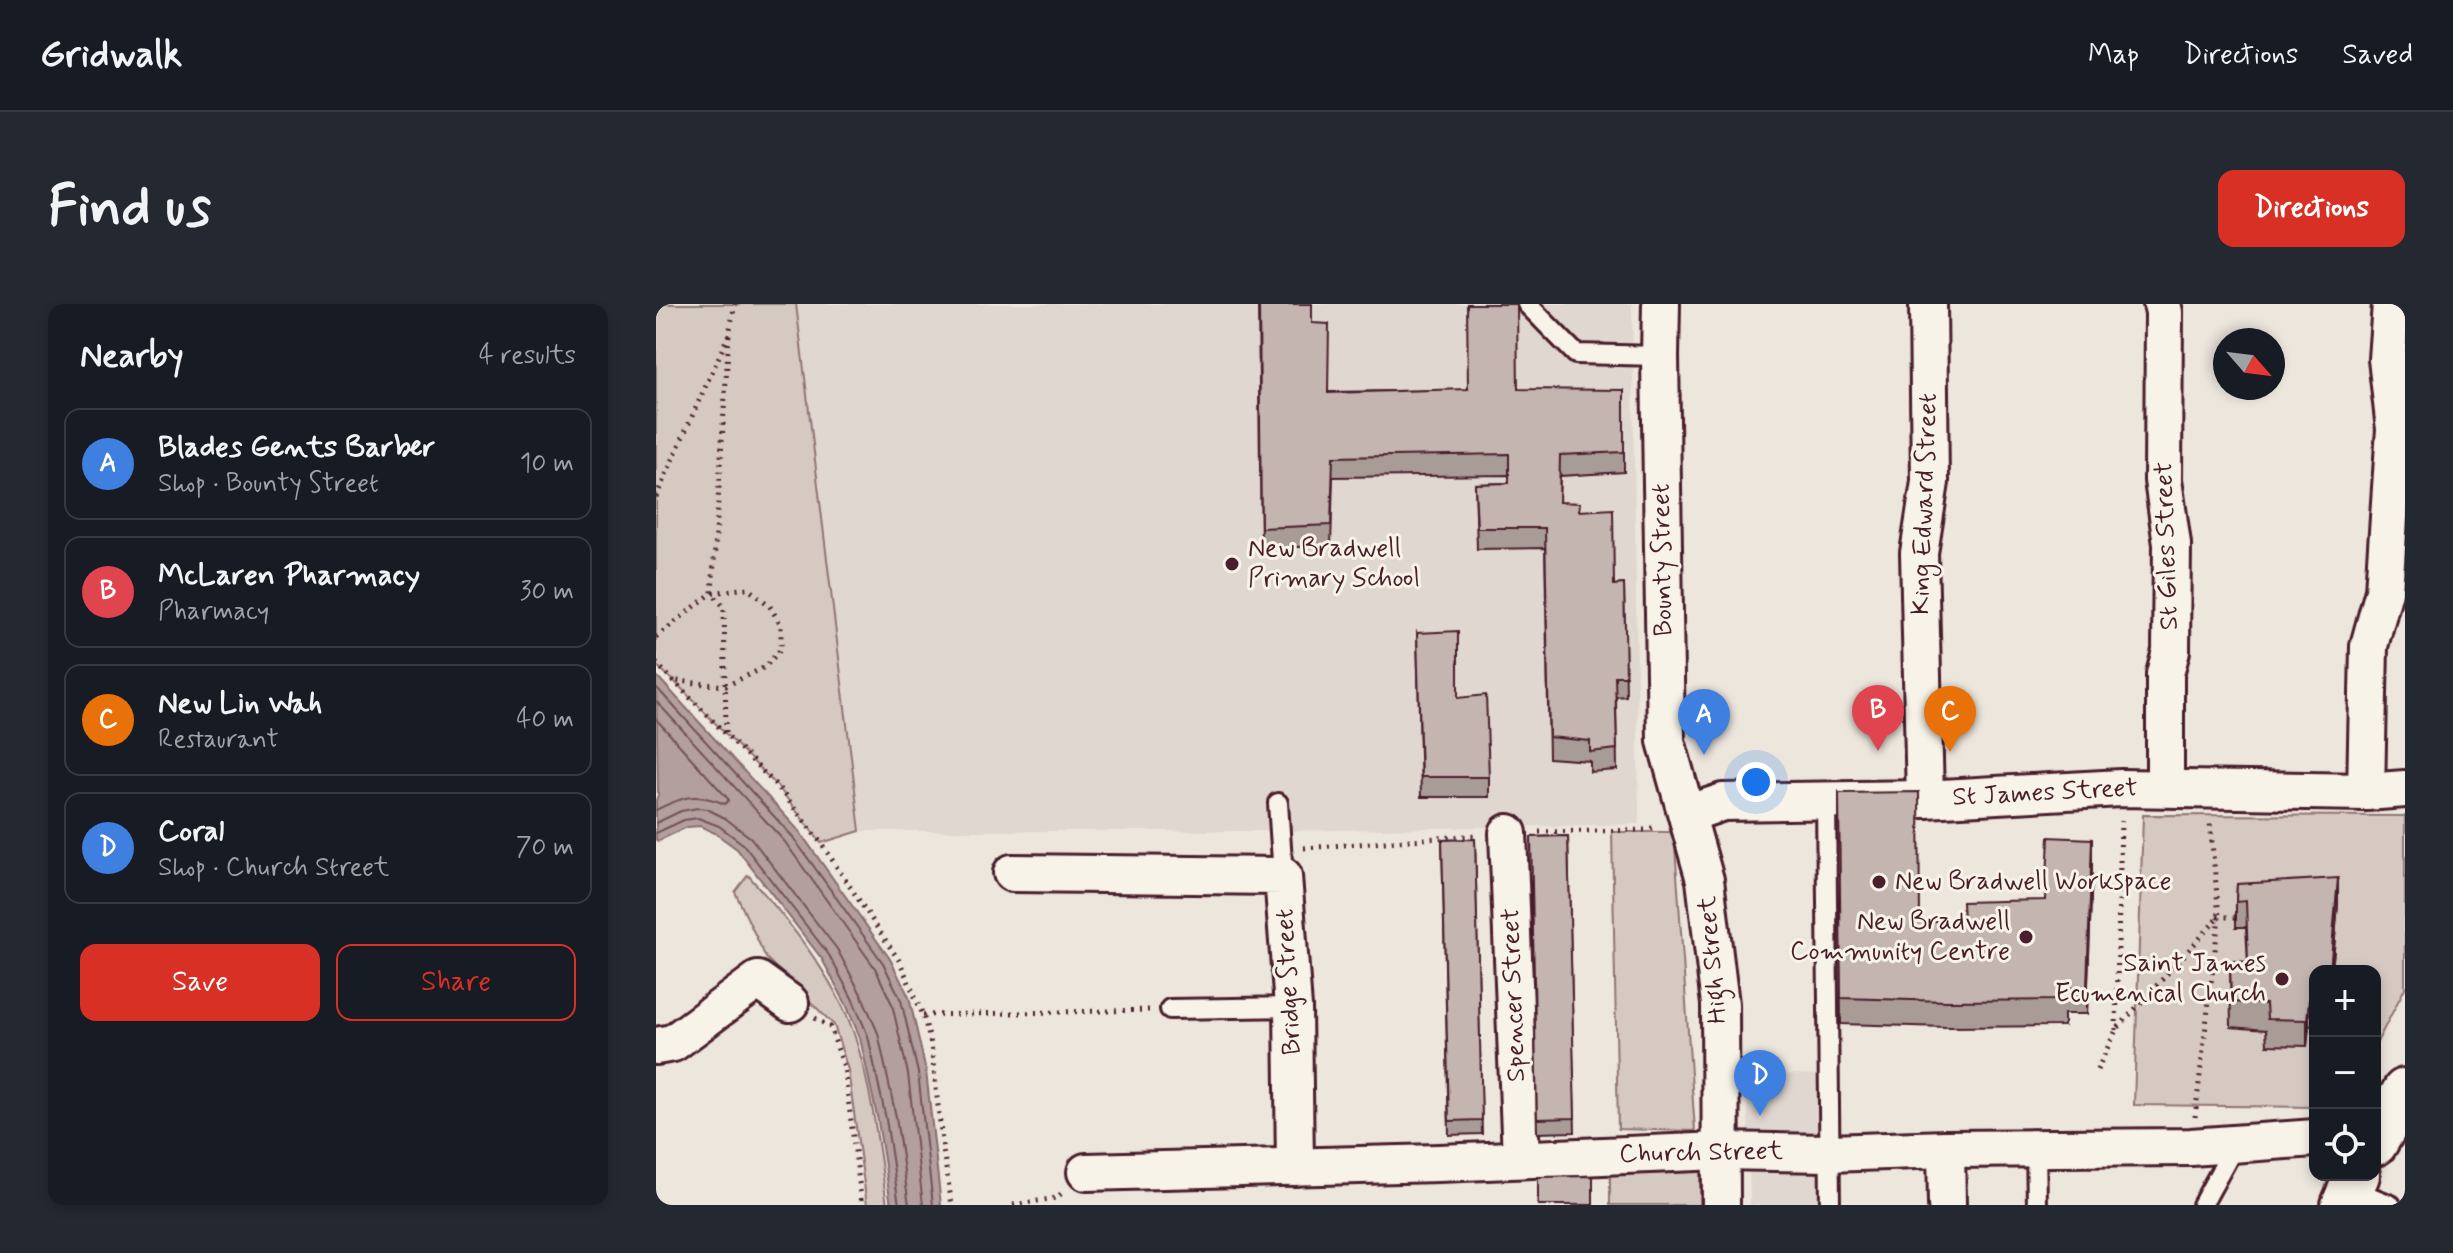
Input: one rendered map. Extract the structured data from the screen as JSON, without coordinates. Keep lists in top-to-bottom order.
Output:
{
  "streets": {
    "street": [
      "King Edward Street",
      "St Giles Street",
      "Bounty Street",
      "St James Street",
      "High Street",
      "Bridge Street",
      "Spencer Street",
      "Church Street"
    ]
  },
  "crossings": [
    ["King Edward Street", "St James Street"],
    ["St Giles Street", "St James Street"],
    ["Bounty Street", "St James Street"],
    ["Bounty Street", "High Street"],
    ["St James Street", "High Street"],
    ["High Street", "Church Street"],
    ["Bridge Street", "Church Street"],
    ["Spencer Street", "Church Street"]
  ],
  "places": [
    "New Bradwell Primary School",
    "New Bradwell Workspace",
    "New Bradwell Community Centre",
    "Saint James Ecumenical Church"
  ],
  "north": "bottom right",
  "page": {
    "header": "Gridwalk",
    "nav": ["Map", "Directions", "Saved"],
    "buttons": [
      "Directions",
      ["Save", "Share"]
    ],
    "title": "Find us",
    "heading": ["Nearby", "4 results"],
    "list": [
      {
        "mark": "A",
        "name": "Blades Gents Barber",
        "note": "Shop · Bounty Street",
        "value": "10 m"
      },
      {
        "mark": "B",
        "name": "McLaren Pharmacy",
        "note": "Pharmacy",
        "value": "30 m"
      },
      {
        "mark": "C",
        "name": "New Lin Wah",
        "note": "Restaurant",
        "value": "40 m"
      },
      {
        "mark": "D",
        "name": "Coral",
        "note": "Shop · Church Street",
        "value": "70 m"
      }
    ],
    "pins": [
      "B",
      "C",
      "A",
      "D"
    ],
    "map_buttons": ["+", "−"]
  }
}
